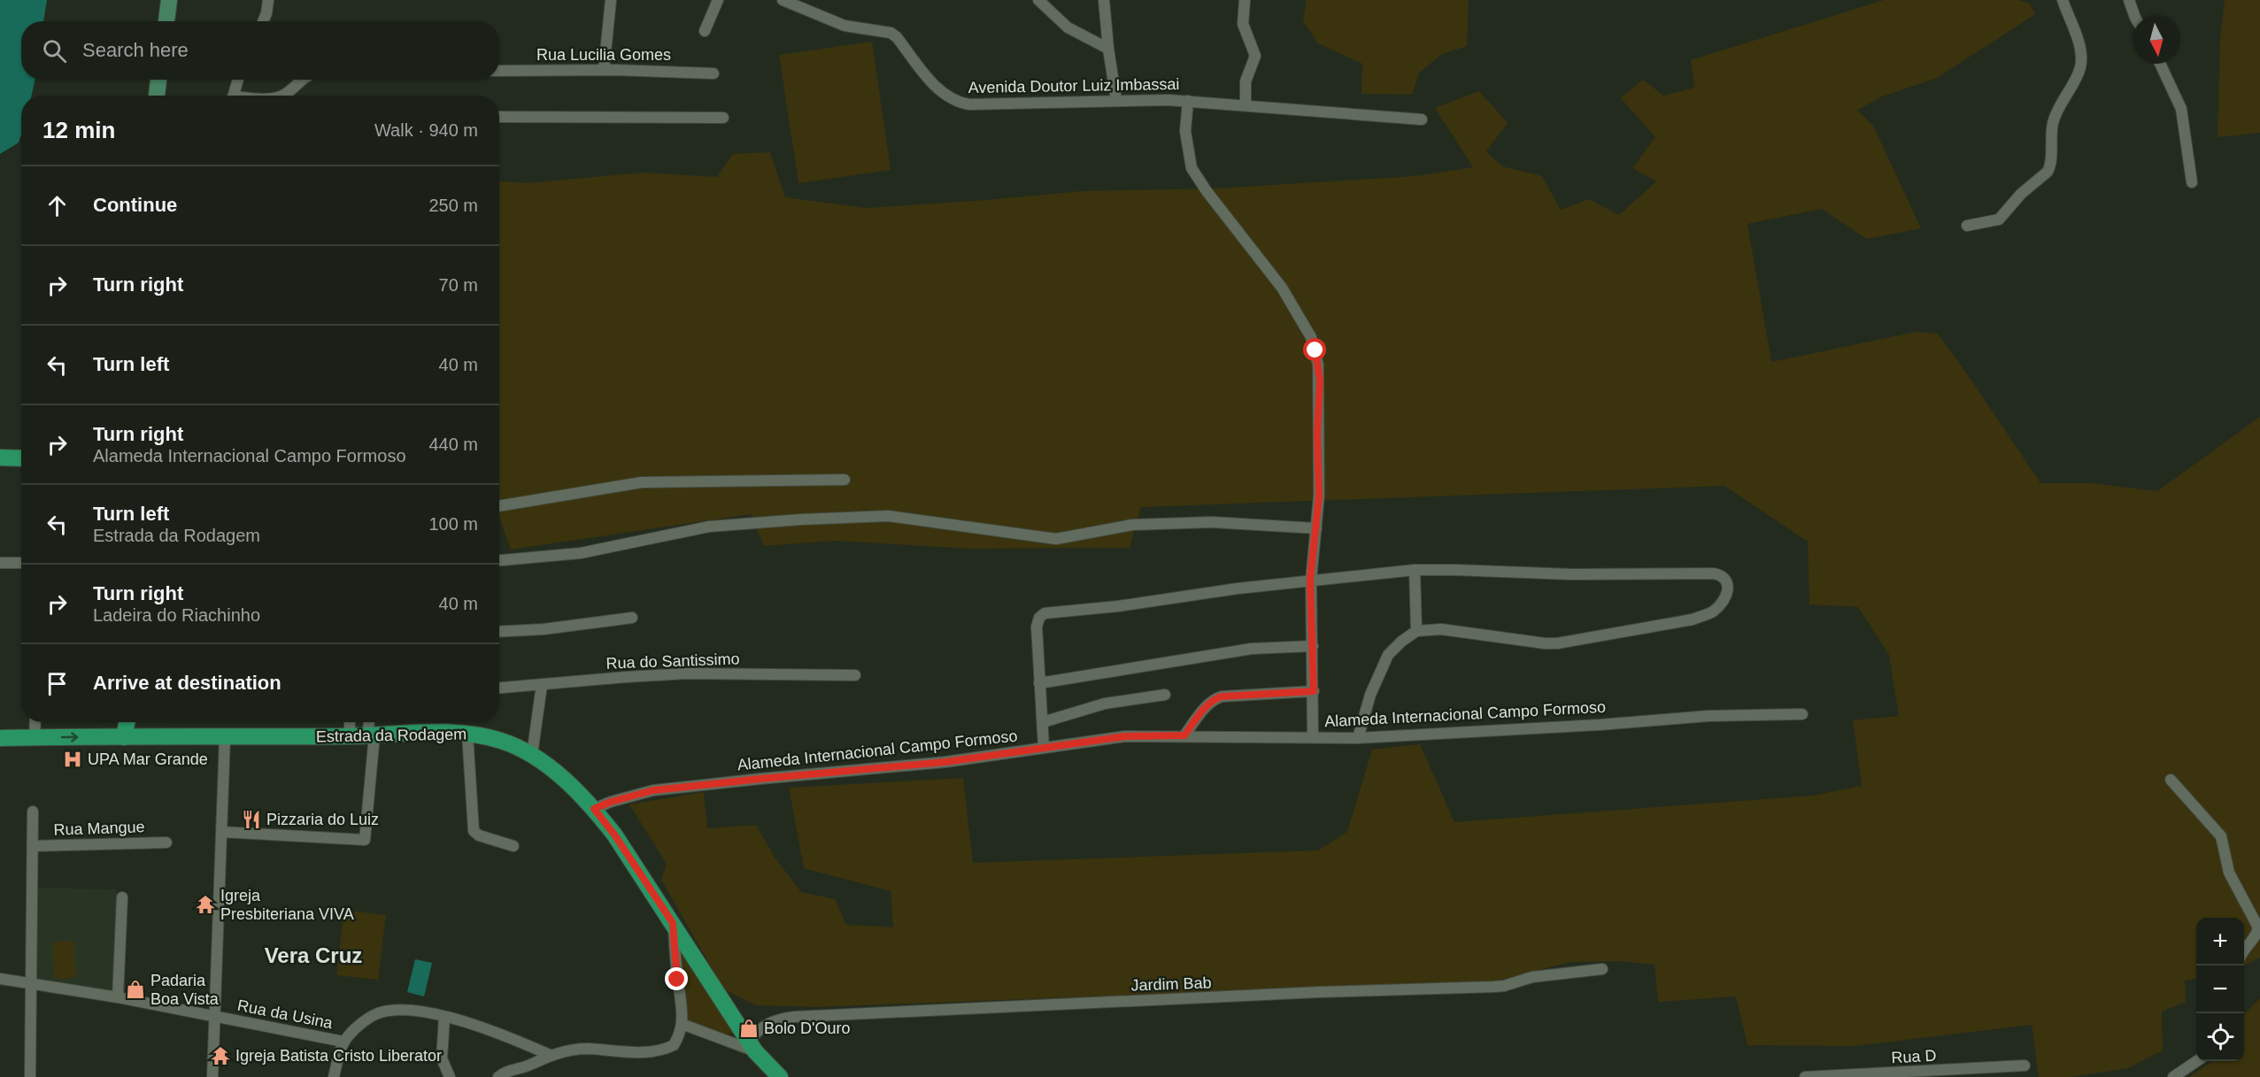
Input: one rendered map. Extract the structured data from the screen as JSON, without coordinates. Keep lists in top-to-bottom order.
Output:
{
  "streets": {
    "main road": ["Estrada da Rodagem"],
    "street": [
      "Rua Lucilia Gomes",
      "Avenida Doutor Luiz Imbassai",
      "Rua do Santissimo",
      "Alameda Internacional Campo Formoso",
      "Rua Mangue",
      "Jardim Bab",
      "Rua da Usina",
      "Rua D"
    ]
  },
  "crossings": [
    ["Alameda Internacional Campo Formoso", "Estrada da Rodagem"],
    ["Estrada da Rodagem", "Jardim Bab"]
  ],
  "districts": ["Vera Cruz"],
  "places": {
    "hospital": ["UPA Mar Grande"],
    "restaurant": ["Pizzaria do Luiz"],
    "temple": ["Igreja Presbiteriana VIVA", "Igreja Batista Cristo Liberator"],
    "shop": ["Padaria Boa Vista", "Bolo D'Ouro"]
  },
  "north": "bottom",
  "page": {
    "search": "Search here",
    "heading": ["12 min", "Walk · 940 m"],
    "list": [
      ["Continue", "250 m"],
      ["Turn right", "70 m"],
      ["Turn left", "40 m"],
      ["Turn right", "Alameda Internacional Campo Formoso", "440 m"],
      ["Turn left", "Estrada da Rodagem", "100 m"],
      ["Turn right", "Ladeira do Riachinho", "40 m"],
      "Arrive at destination"
    ],
    "map_buttons": ["+", "−"]
  }
}
